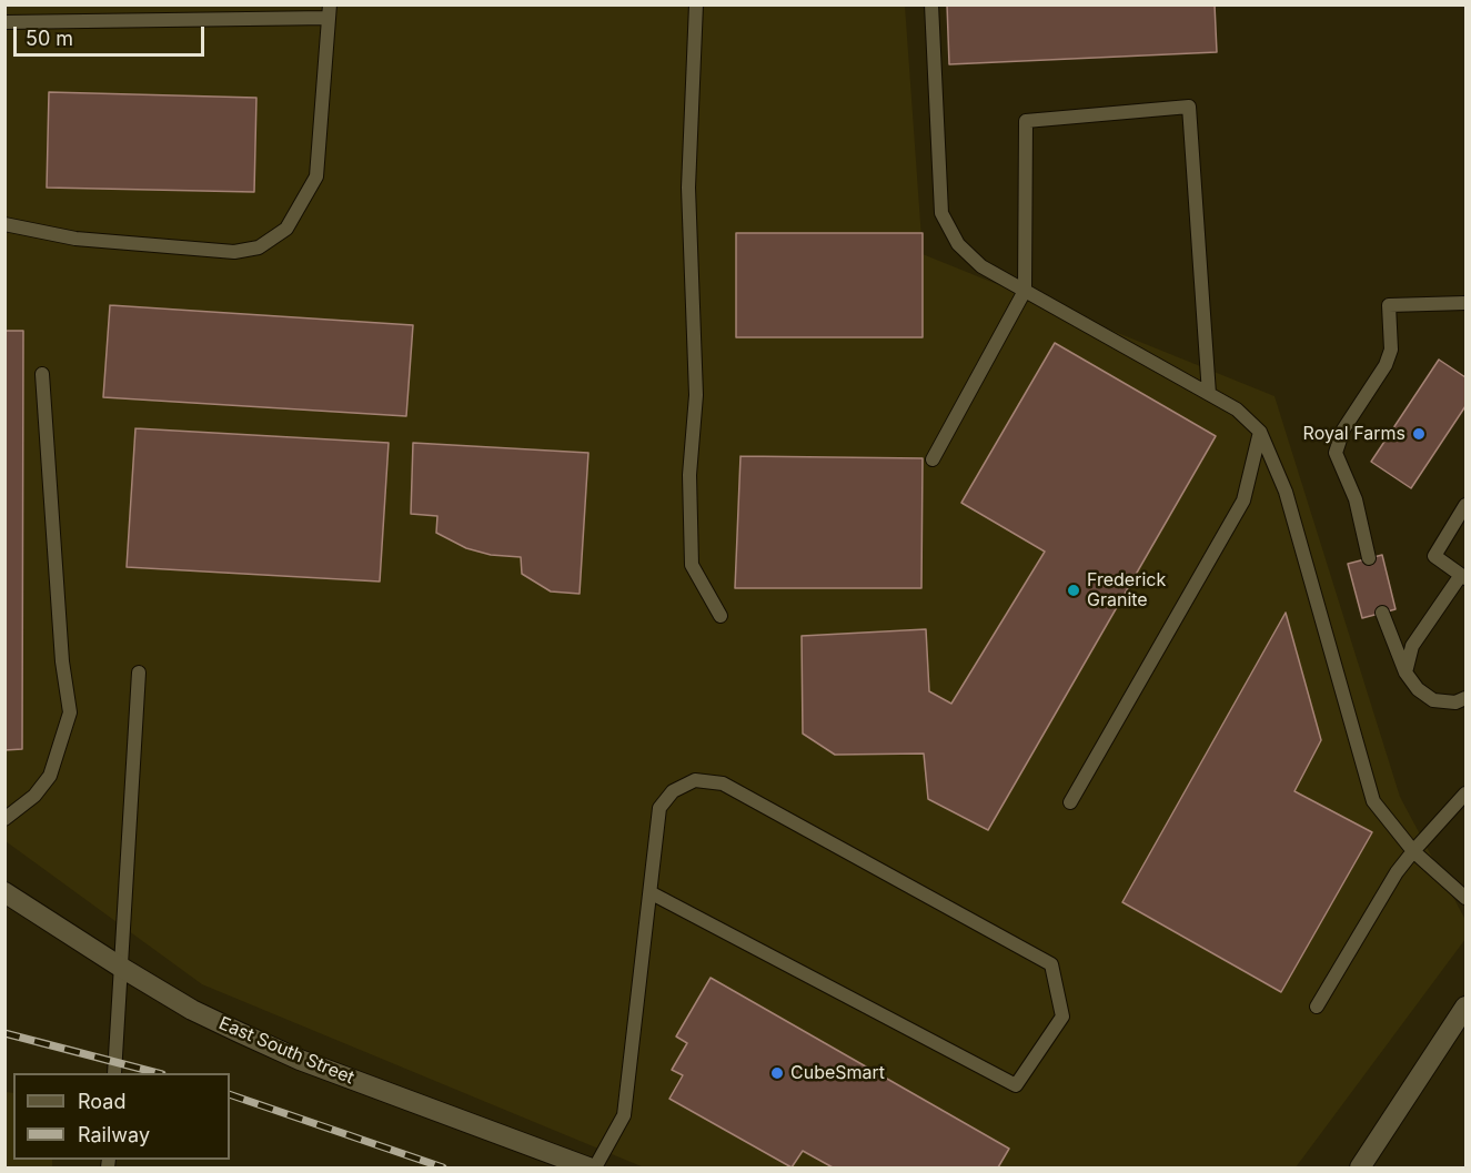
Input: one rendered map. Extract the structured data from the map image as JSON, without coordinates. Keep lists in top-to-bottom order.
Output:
{
  "streets": {
    "main road": ["East South Street"]
  },
  "places": ["Royal Farms", "Frederick Granite", "CubeSmart"],
  "legend": ["Road", "Railway"],
  "scale_bar": "50 m"
}
